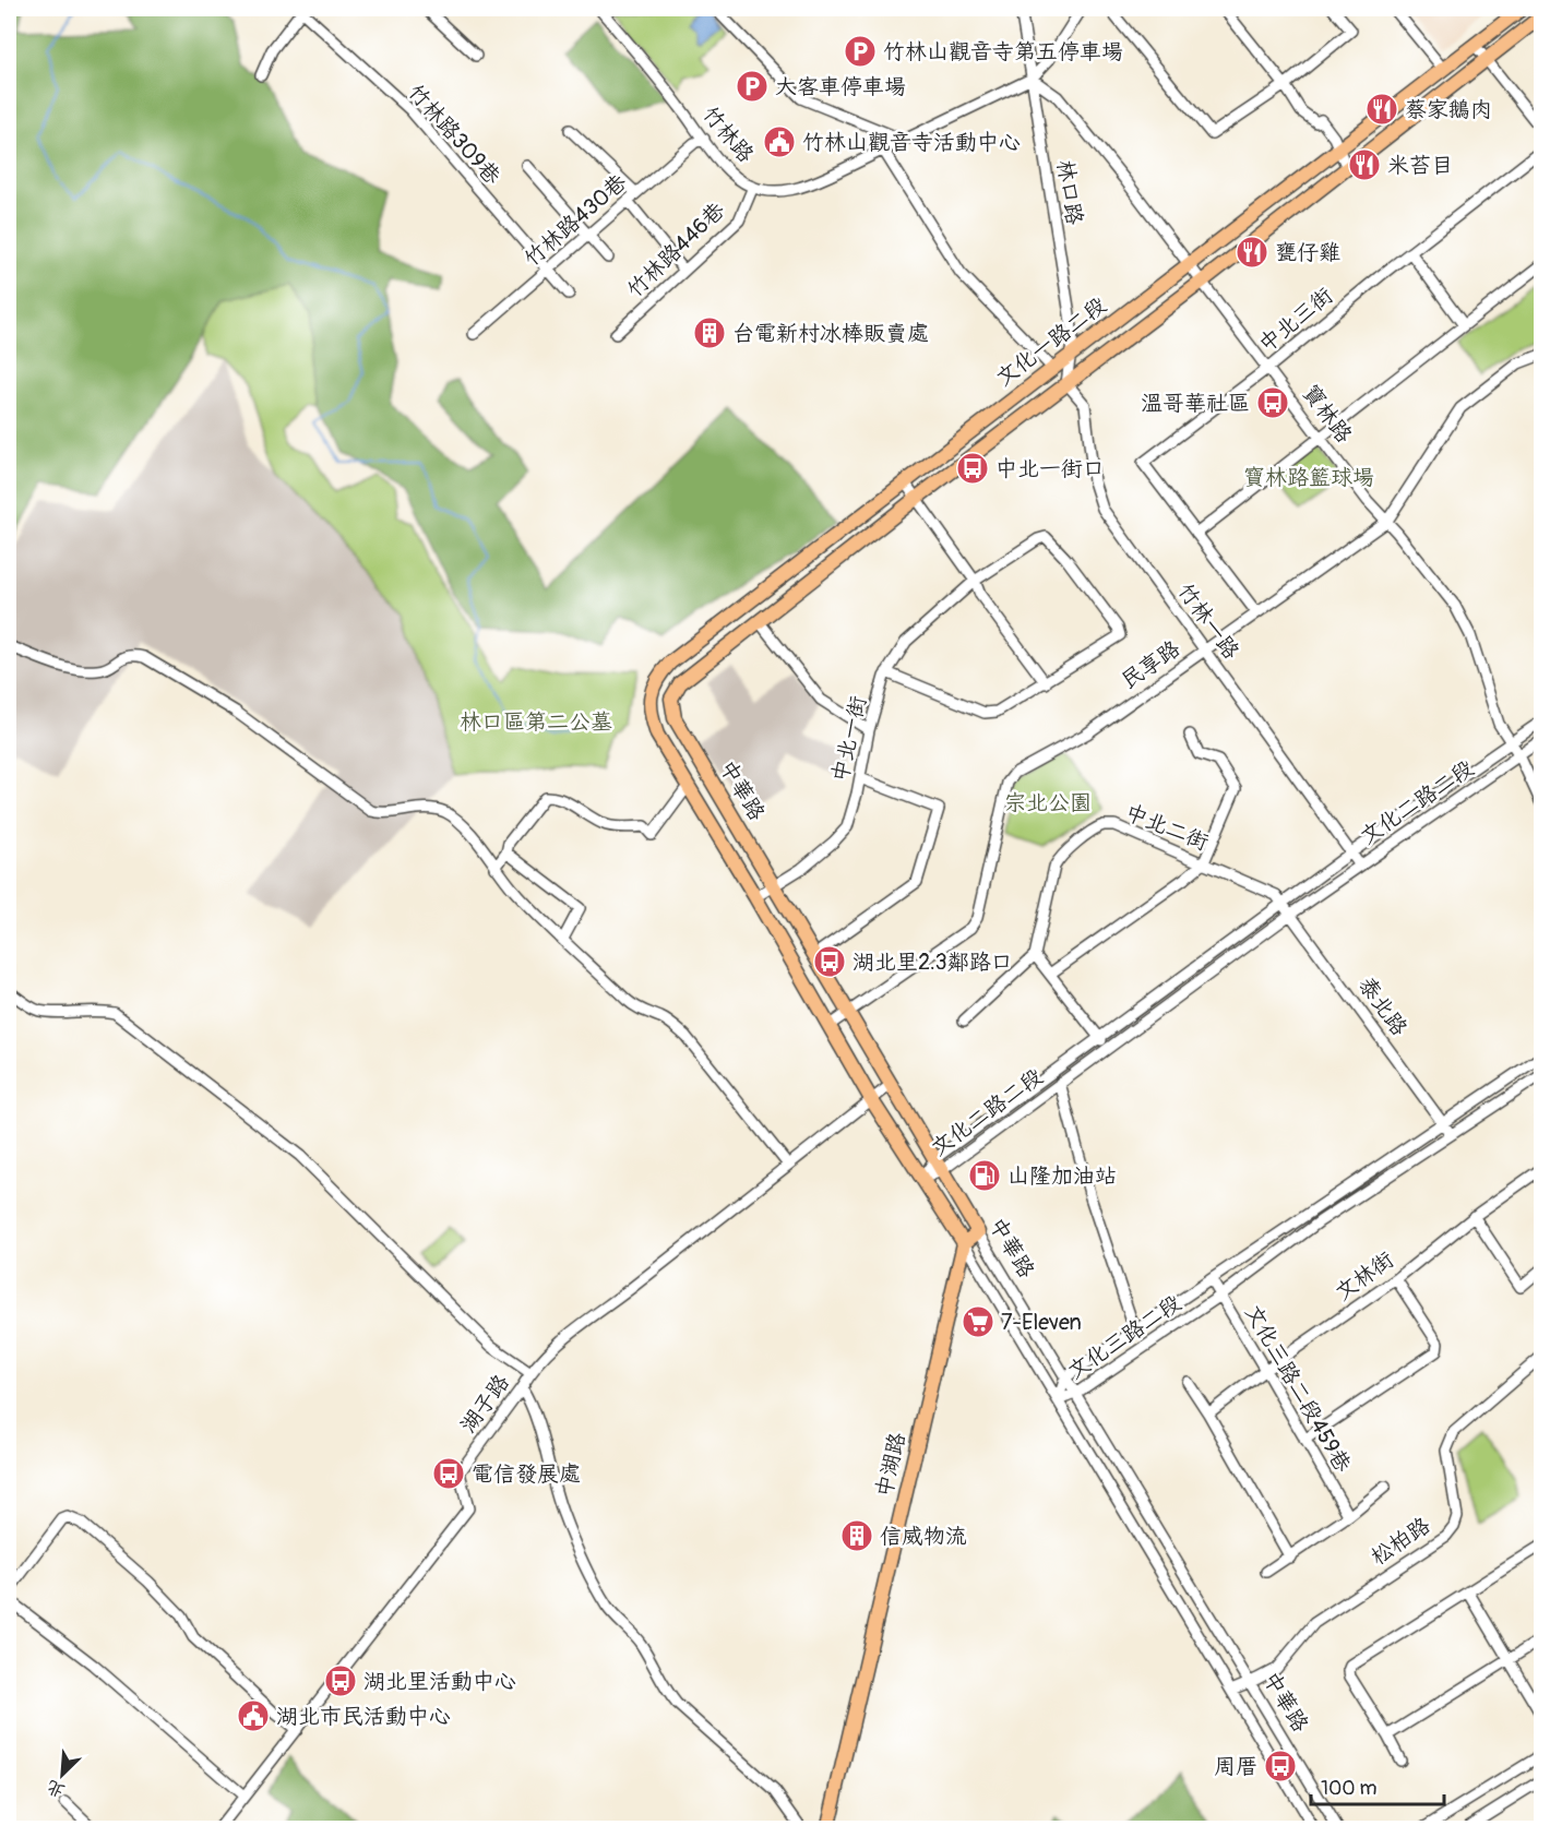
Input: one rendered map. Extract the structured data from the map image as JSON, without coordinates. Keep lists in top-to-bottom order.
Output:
{
  "streets": {
    "main road": ["文化一路二段", "中華路", "中湖路"],
    "street": [
      "竹林路309巷",
      "竹林路",
      "林口路",
      "竹林路430巷",
      "竹林路446巷",
      "中北三街",
      "寶林路",
      "竹林一路",
      "民享路",
      "中北一街",
      "文化二路二段",
      "中北二街",
      "泰北路",
      "文林街",
      "文化三路二段",
      "文化三路二段459巷",
      "湖子路",
      "松柏路"
    ]
  },
  "crossings": [
    ["竹林路309巷", "竹林路430巷"],
    ["竹林路", "林口路"],
    ["竹林路", "竹林路430巷"],
    ["竹林路", "竹林路446巷"],
    ["竹林路", "寶林路"],
    ["林口路", "文化一路二段"],
    ["林口路", "寶林路"],
    ["林口路", "竹林一路"],
    ["中北三街", "寶林路"],
    ["中北三街", "民享路"],
    ["文化一路二段", "寶林路"],
    ["文化一路二段", "竹林一路"],
    ["文化一路二段", "中華路"],
    ["寶林路", "民享路"],
    ["寶林路", "文化二路二段"],
    ["竹林一路", "民享路"],
    ["竹林一路", "文化二路二段"],
    ["民享路", "中華路"],
    ["中北一街", "中華路"],
    ["中華路", "文化二路二段"],
    ["中華路", "文化三路二段"],
    ["中華路", "湖子路"],
    ["中華路", "中湖路"],
    ["中華路", "松柏路"],
    ["文化二路二段", "中北二街"],
    ["文化二路二段", "泰北路"],
    ["中北二街", "泰北路"],
    ["泰北路", "文化三路二段"],
    ["文林街", "文化三路二段459巷"],
    ["文化三路二段", "文化三路二段459巷"]
  ],
  "parks": ["寶林路籃球場", "林口區第二公墓", "宗北公園"],
  "places": {
    "parking": ["竹林山觀音寺第五停車場", "大客車停車場"],
    "restaurant": ["蔡家鵝肉", "米苔目", "甕仔雞"],
    "public building": ["竹林山觀音寺活動中心", "湖北市民活動中心"],
    "building": ["台電新村冰棒販賣處", "信威物流"],
    "bus stop": [
      "溫哥華社區",
      "中北一街口",
      "湖北里2.3鄰路口",
      "電信發展處",
      "湖北里活動中心",
      "周厝"
    ],
    "fuel station": ["山隆加油站"],
    "supermarket": ["7-Eleven"]
  },
  "scale_bar": "100 m",
  "north": "bottom left"
}
